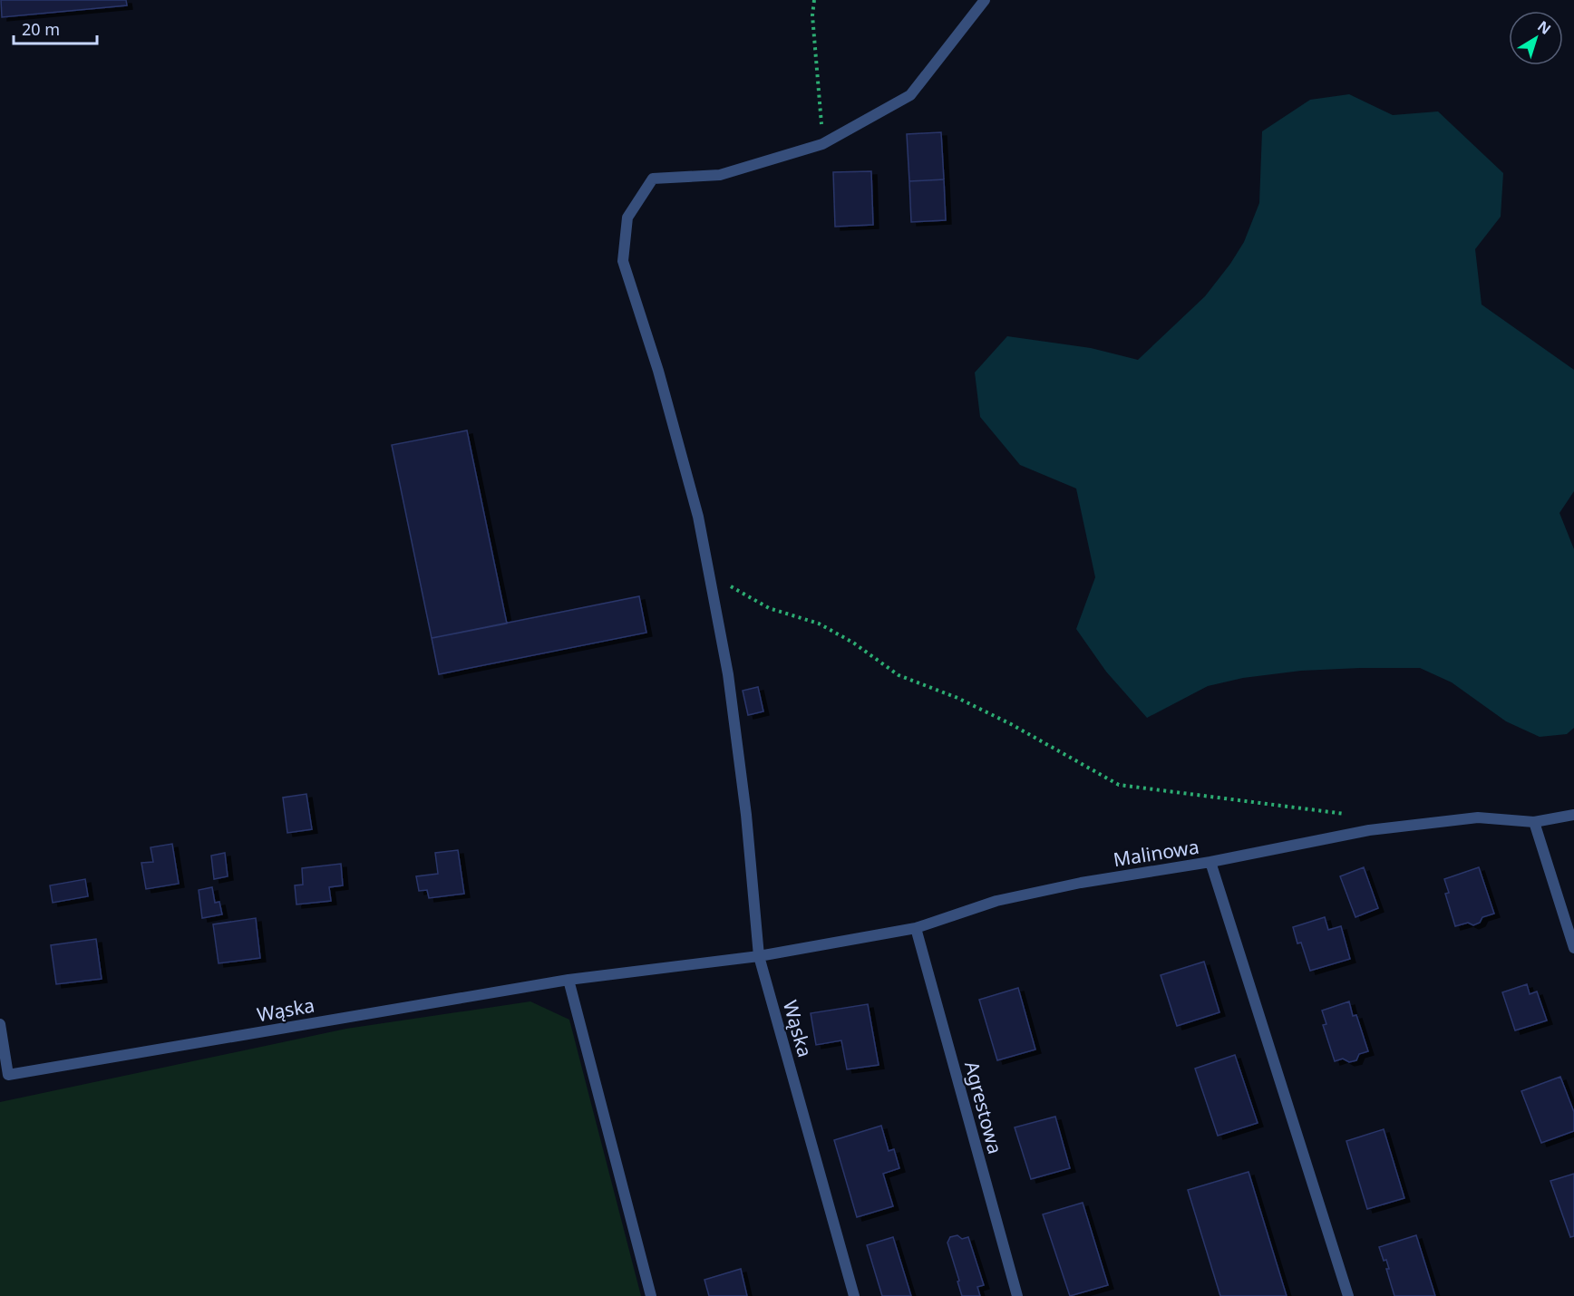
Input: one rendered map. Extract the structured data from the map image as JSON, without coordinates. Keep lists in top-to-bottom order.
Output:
{
  "streets": {
    "street": ["Malinowa", "Wąska", "Agrestowa"]
  },
  "crossings": [
    ["Malinowa", "Wąska"],
    ["Malinowa", "Agrestowa"]
  ],
  "scale_bar": "20 m",
  "north": "top right"
}
